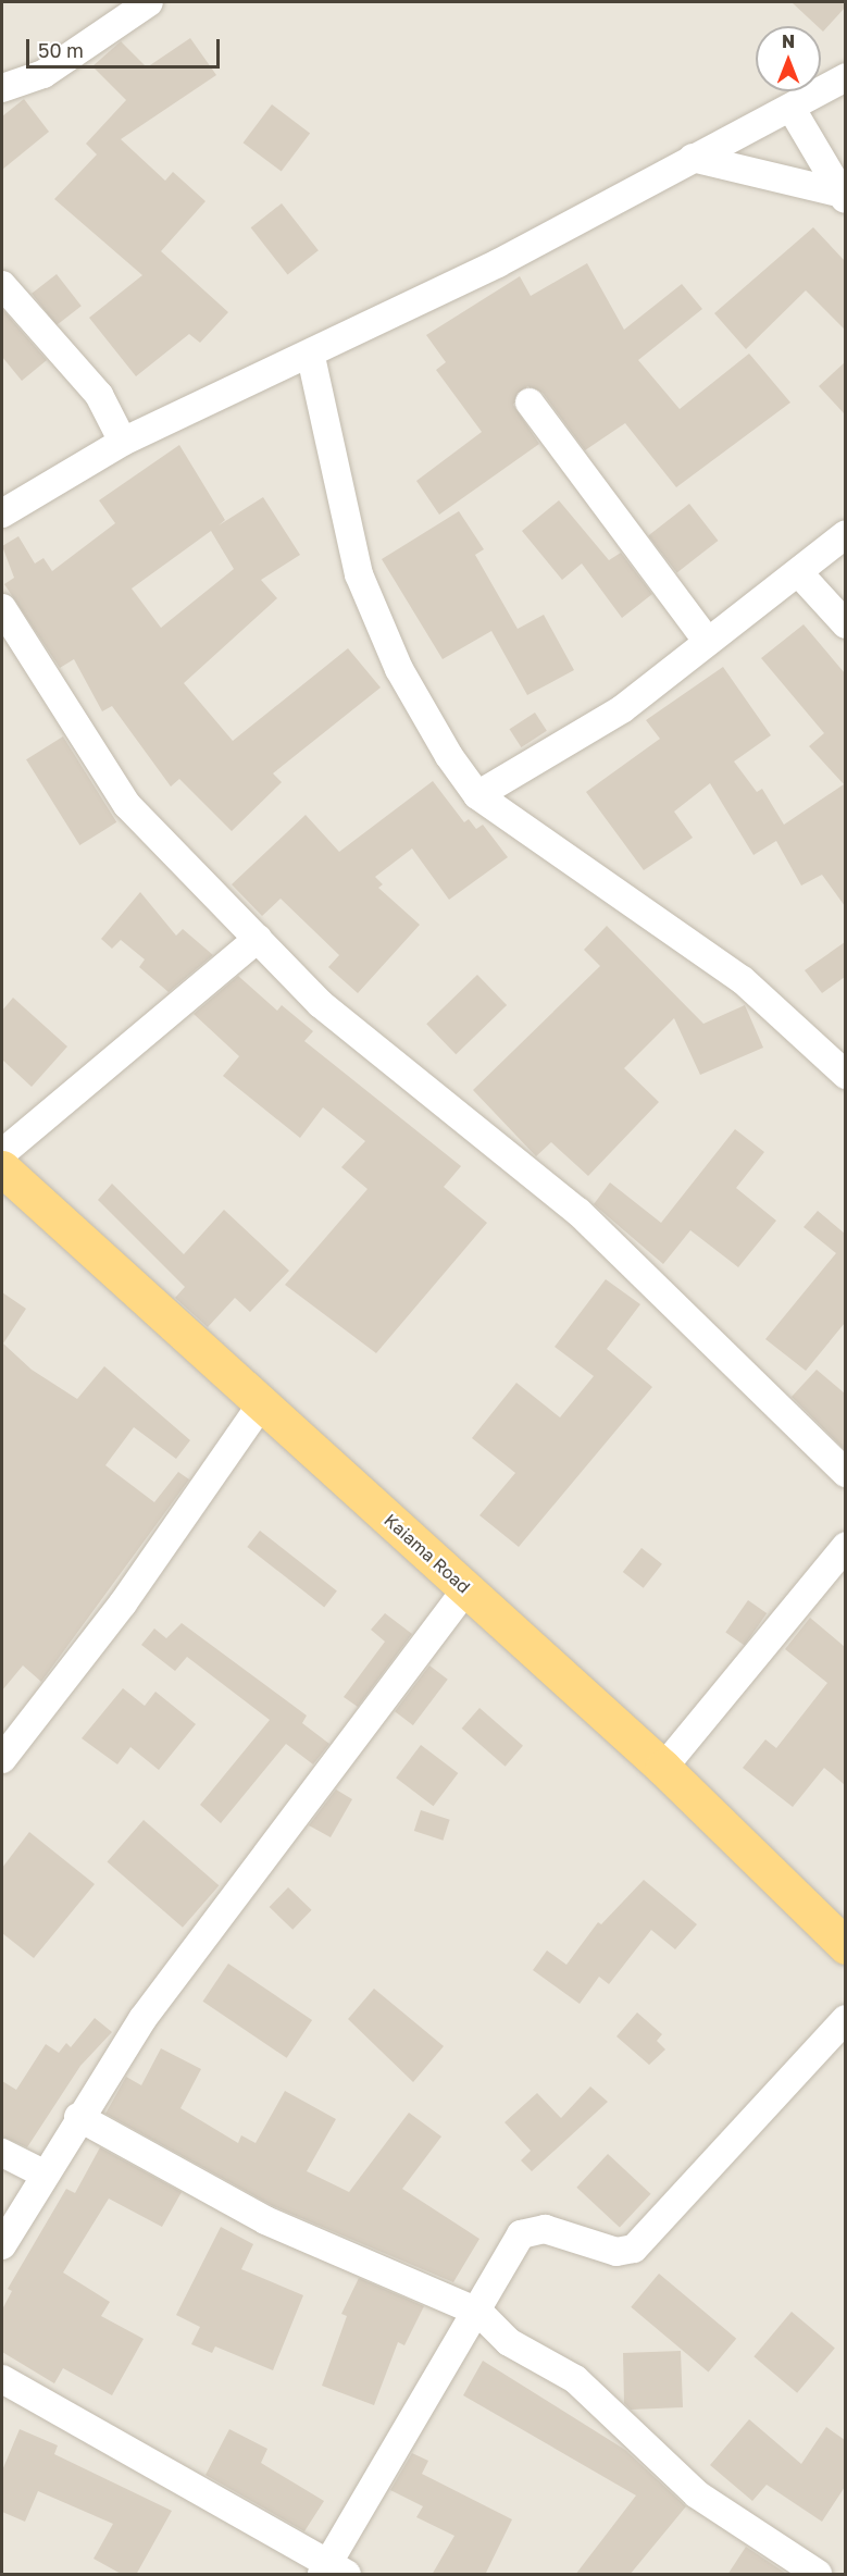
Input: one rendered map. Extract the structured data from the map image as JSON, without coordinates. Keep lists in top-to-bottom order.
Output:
{
  "streets": {
    "highway": ["Kaiama Road"]
  },
  "scale_bar": "50 m",
  "north": "top"
}
